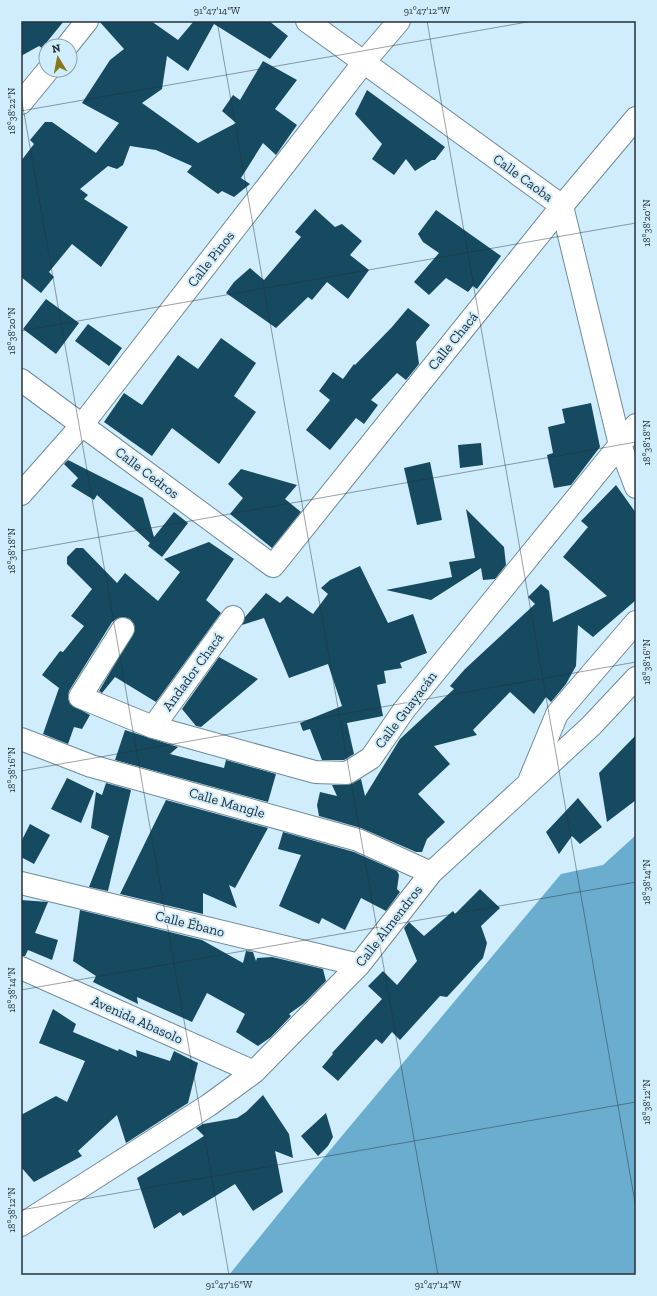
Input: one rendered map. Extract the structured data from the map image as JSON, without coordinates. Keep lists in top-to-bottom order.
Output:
{
  "streets": {
    "street": [
      "Calle Caoba",
      "Calle Pinos",
      "Calle Chacá",
      "Calle Cedros",
      "Andador Chacá",
      "Calle Guayacán",
      "Calle Mangle",
      "Calle Ébano",
      "Calle Almendros",
      "Avenida Abasolo"
    ]
  },
  "crossings": [
    ["Calle Caoba", "Calle Pinos"],
    ["Calle Caoba", "Calle Chacá"],
    ["Calle Caoba", "Calle Guayacán"],
    ["Calle Pinos", "Calle Cedros"],
    ["Calle Chacá", "Calle Cedros"],
    ["Andador Chacá", "Calle Guayacán"],
    ["Calle Mangle", "Calle Almendros"],
    ["Calle Ébano", "Calle Almendros"],
    ["Calle Almendros", "Avenida Abasolo"]
  ],
  "north": "top",
  "coordinates": [
    "91°47'14\"W",
    "91°47'12\"W",
    "18°38'22\"N",
    "18°38'20\"N",
    "18°38'18\"N",
    "18°38'16\"N",
    "18°38'14\"N",
    "18°38'12\"N",
    "91°47'16\"W"
  ]
}
